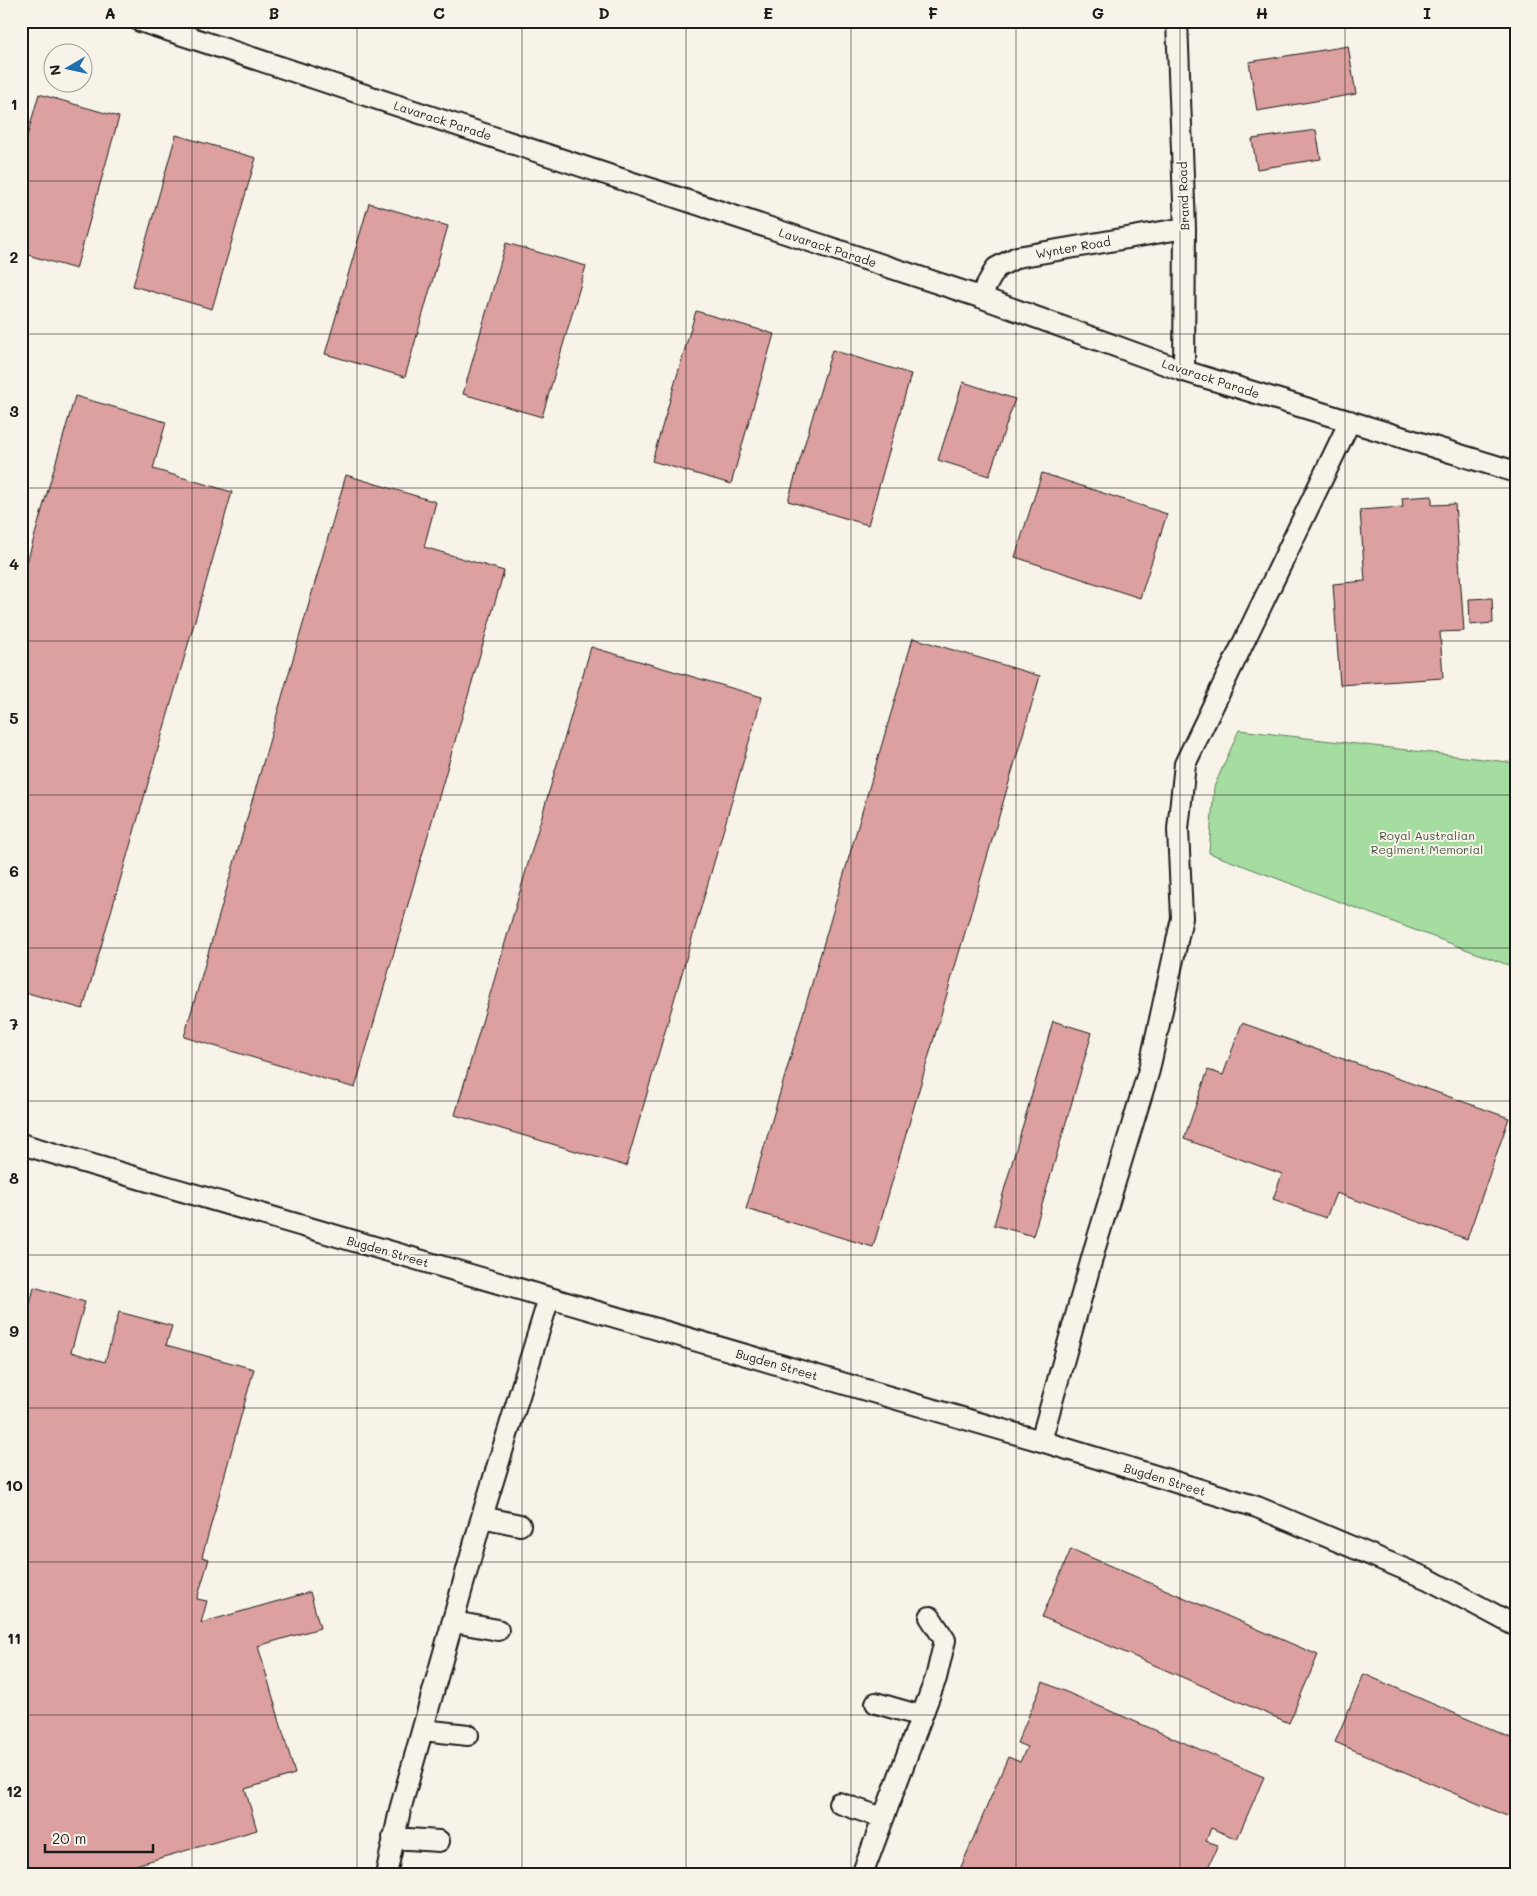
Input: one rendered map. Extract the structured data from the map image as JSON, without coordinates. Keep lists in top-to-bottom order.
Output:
{
  "streets": {
    "lane": [
      "Lavarack Parade",
      "Brand Road",
      "Wynter Road",
      "Bugden Street"
    ]
  },
  "crossings": [
    ["Lavarack Parade", "Brand Road"],
    ["Lavarack Parade", "Wynter Road"],
    ["Brand Road", "Wynter Road"]
  ],
  "parks": ["Royal Australian Regiment Memorial"],
  "scale_bar": "20 m",
  "north": "left",
  "grid": {
    "columns": [
      "A",
      "B",
      "C",
      "D",
      "E",
      "F",
      "G",
      "H",
      "I"
    ],
    "rows": [
      "1",
      "2",
      "3",
      "4",
      "5",
      "6",
      "7",
      "8",
      "9",
      "10",
      "11",
      "12"
    ]
  }
}
